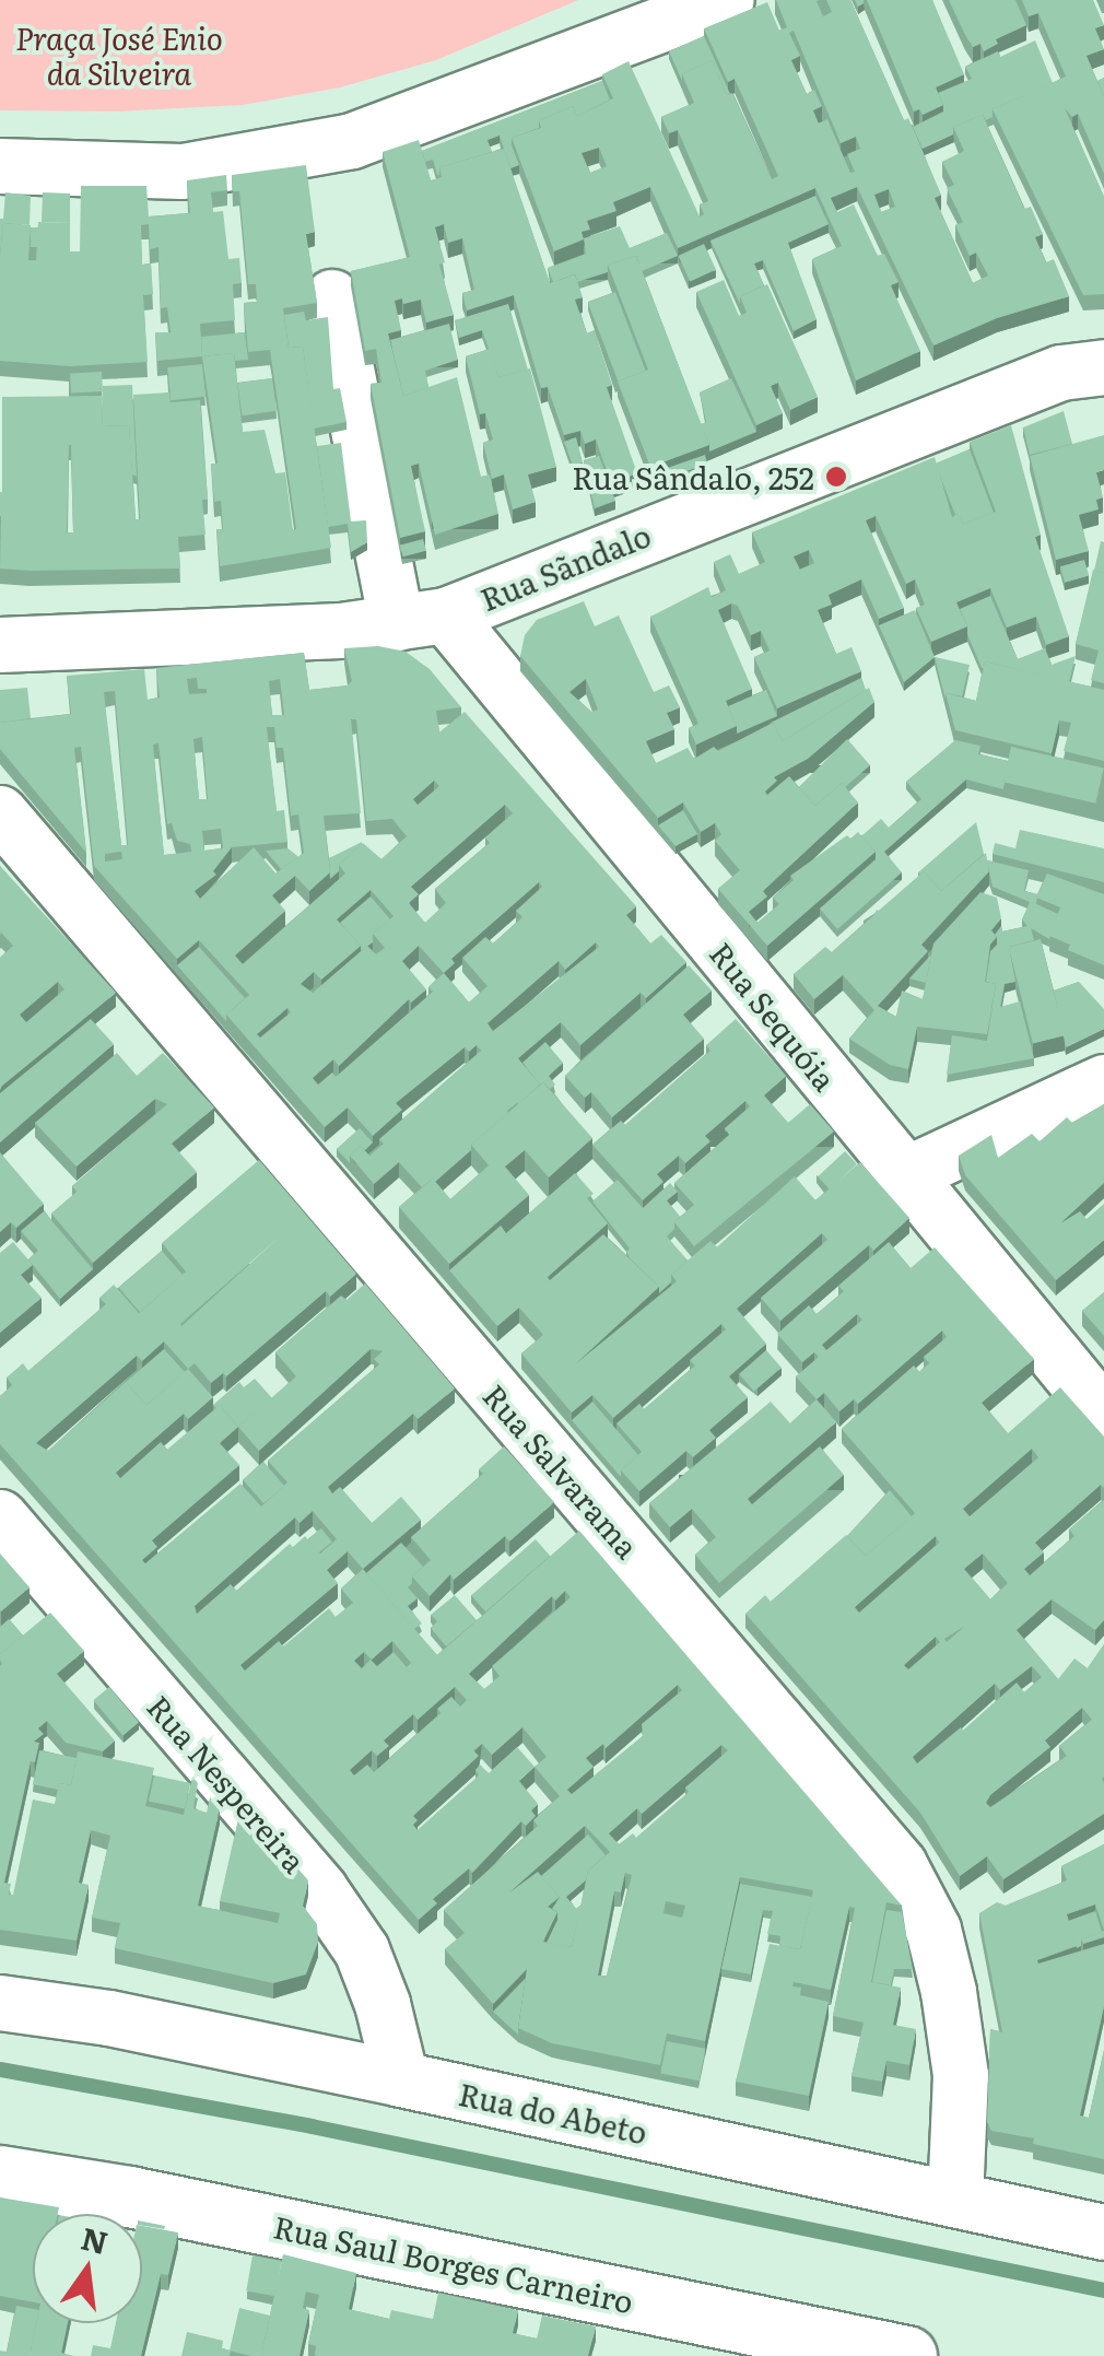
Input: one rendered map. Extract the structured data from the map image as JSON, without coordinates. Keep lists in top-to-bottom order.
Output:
{
  "streets": {
    "street": [
      "Rua Sãndalo",
      "Rua Sequóia",
      "Rua Salvarama",
      "Rua Nespereira",
      "Rua do Abeto",
      "Rua Saul Borges Carneiro"
    ]
  },
  "crossings": [
    ["Rua Sãndalo", "Rua Sequóia"],
    ["Rua Salvarama", "Rua do Abeto"],
    ["Rua Nespereira", "Rua do Abeto"]
  ],
  "parks": ["Praça José Enio da Silveira"],
  "places": ["Rua Sândalo, 252"],
  "north": "top"
}
